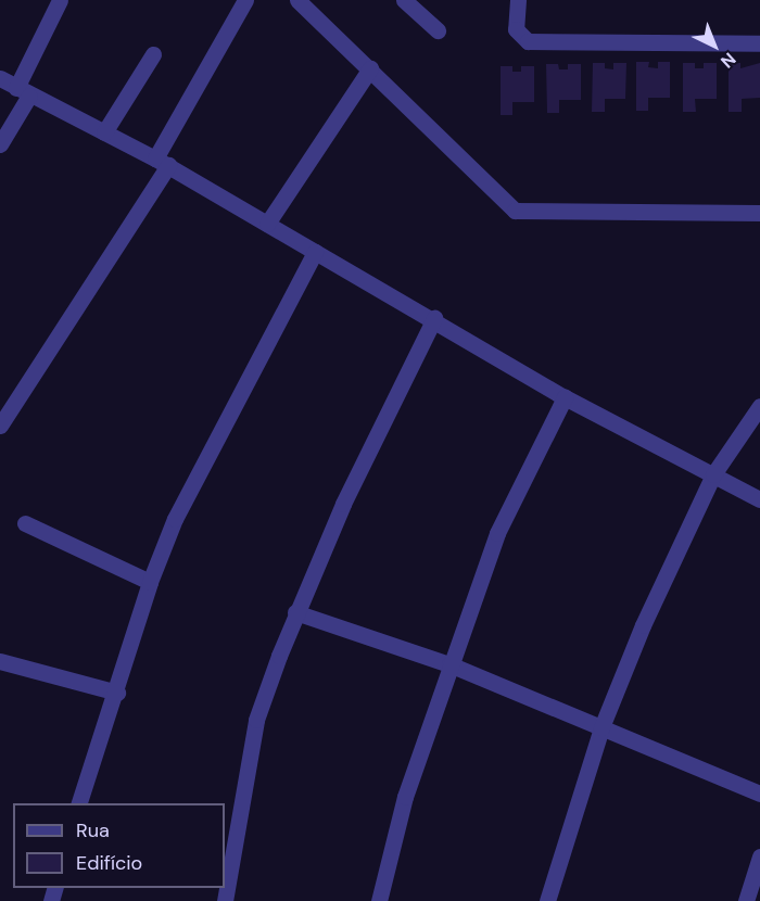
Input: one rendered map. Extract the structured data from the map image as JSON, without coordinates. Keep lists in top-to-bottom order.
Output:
{
  "legend": ["Rua", "Edifício"],
  "north": "bottom right"
}
